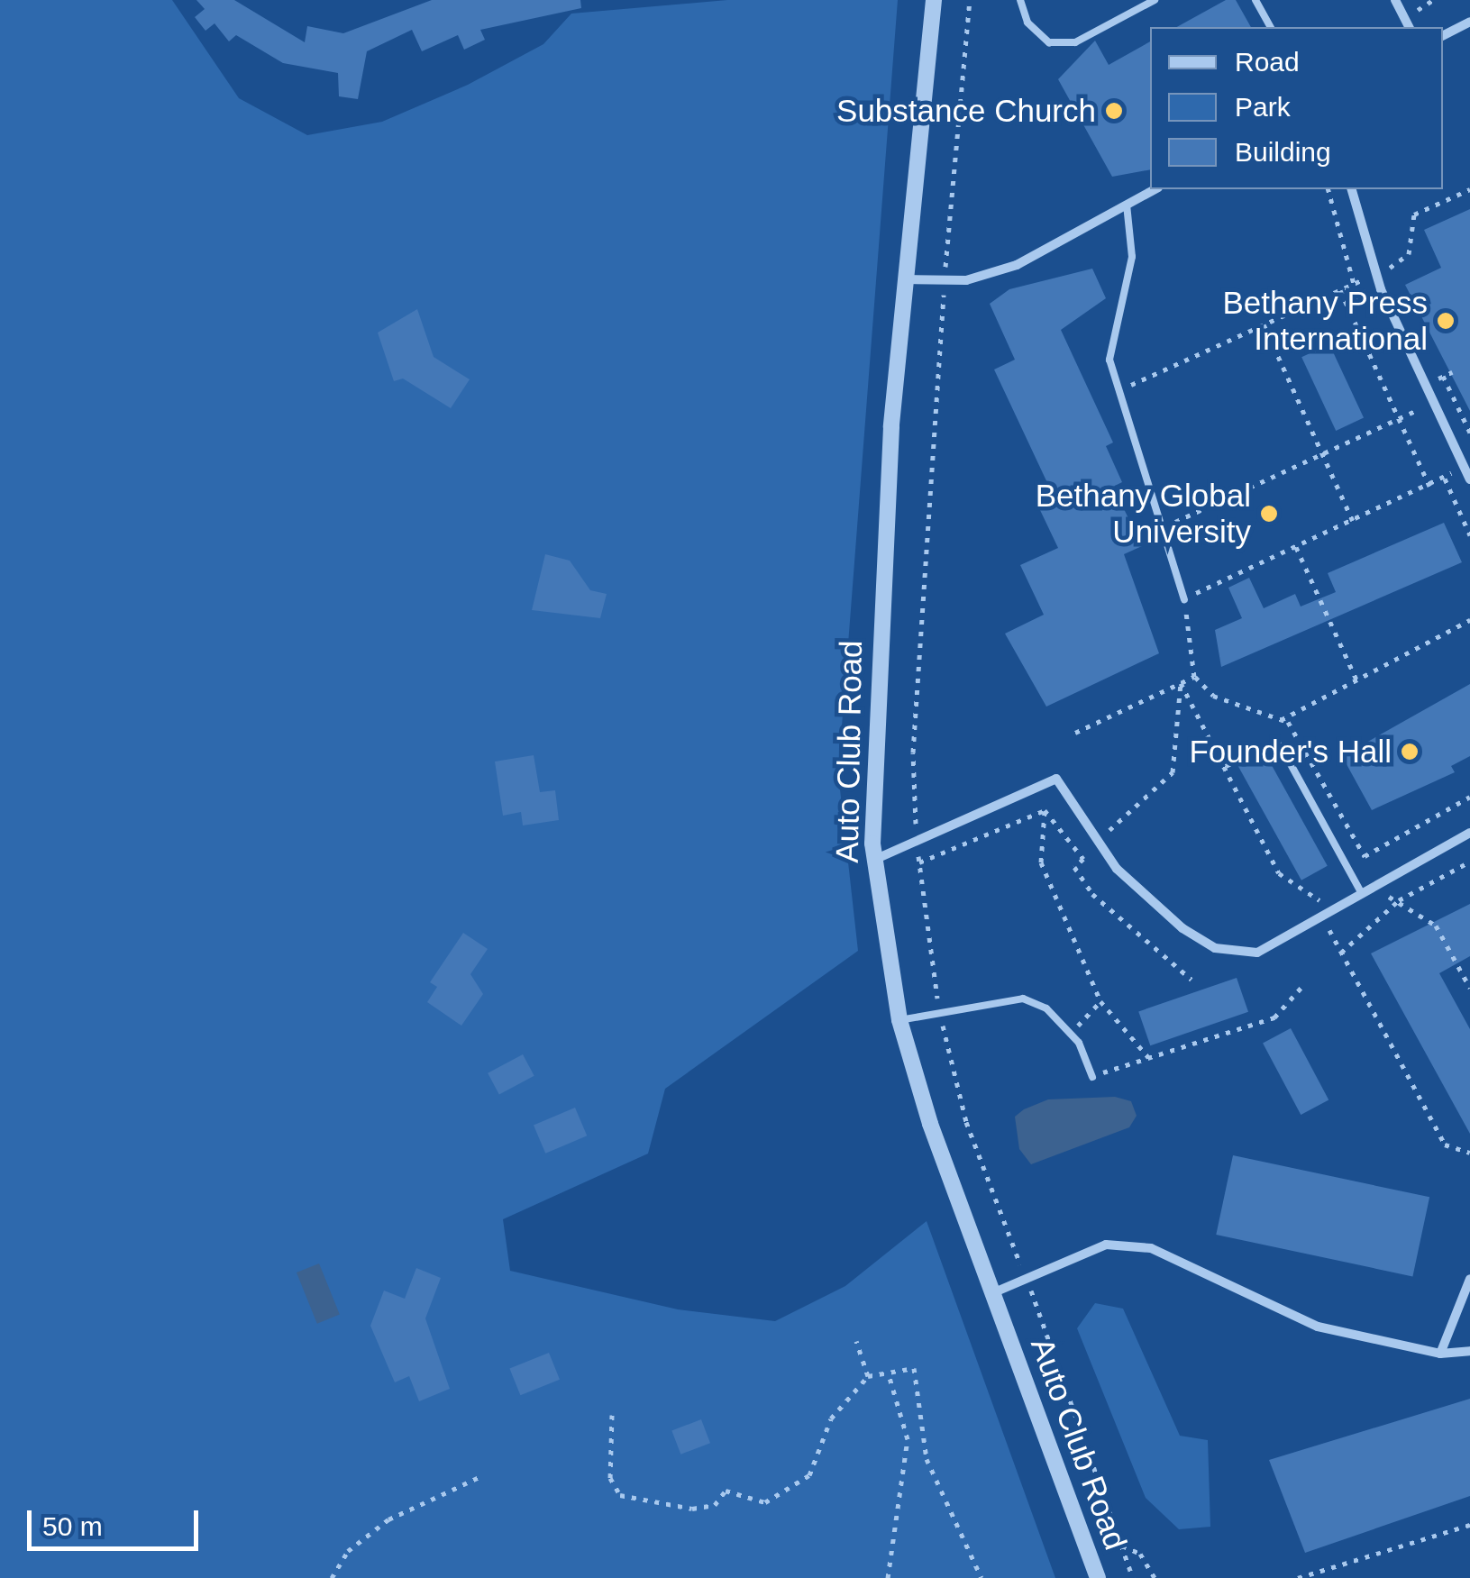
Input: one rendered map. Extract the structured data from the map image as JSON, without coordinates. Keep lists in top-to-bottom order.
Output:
{
  "streets": {
    "street": ["Auto Club Road"]
  },
  "places": [
    "Substance Church",
    "Bethany Press International",
    "Bethany Global University",
    "Founder's Hall"
  ],
  "legend": ["Road", "Park", "Building"],
  "scale_bar": "50 m"
}
